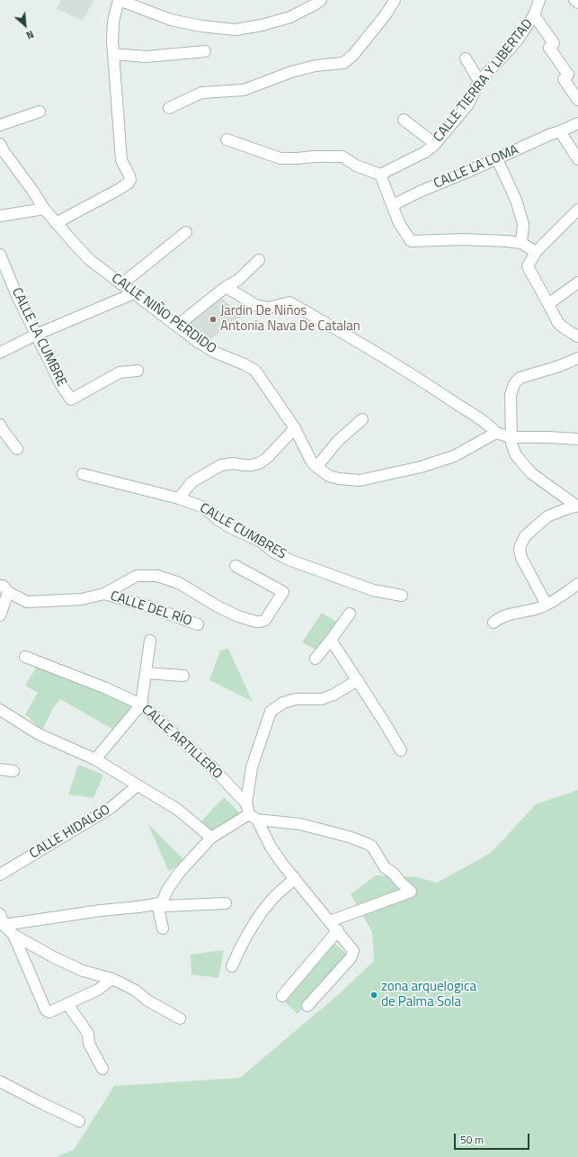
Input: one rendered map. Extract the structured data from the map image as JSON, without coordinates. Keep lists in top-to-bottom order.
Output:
{
  "streets": {
    "street": [
      "CALLE TIERRA Y LIBERTAD",
      "CALLE LA LOMA",
      "CALLE NIÑO PERDIDO",
      "CALLE LA CUMBRE",
      "CALLE CUMBRES",
      "CALLE DEL RÍO",
      "CALLE ARTILLERO",
      "CALLE HIDALGO"
    ]
  },
  "places": ["Jardin De Niños Antonia Nava De Catalan", "zona arquelogica de Palma Sola"],
  "scale_bar": "50 m",
  "north": "bottom right"
}
